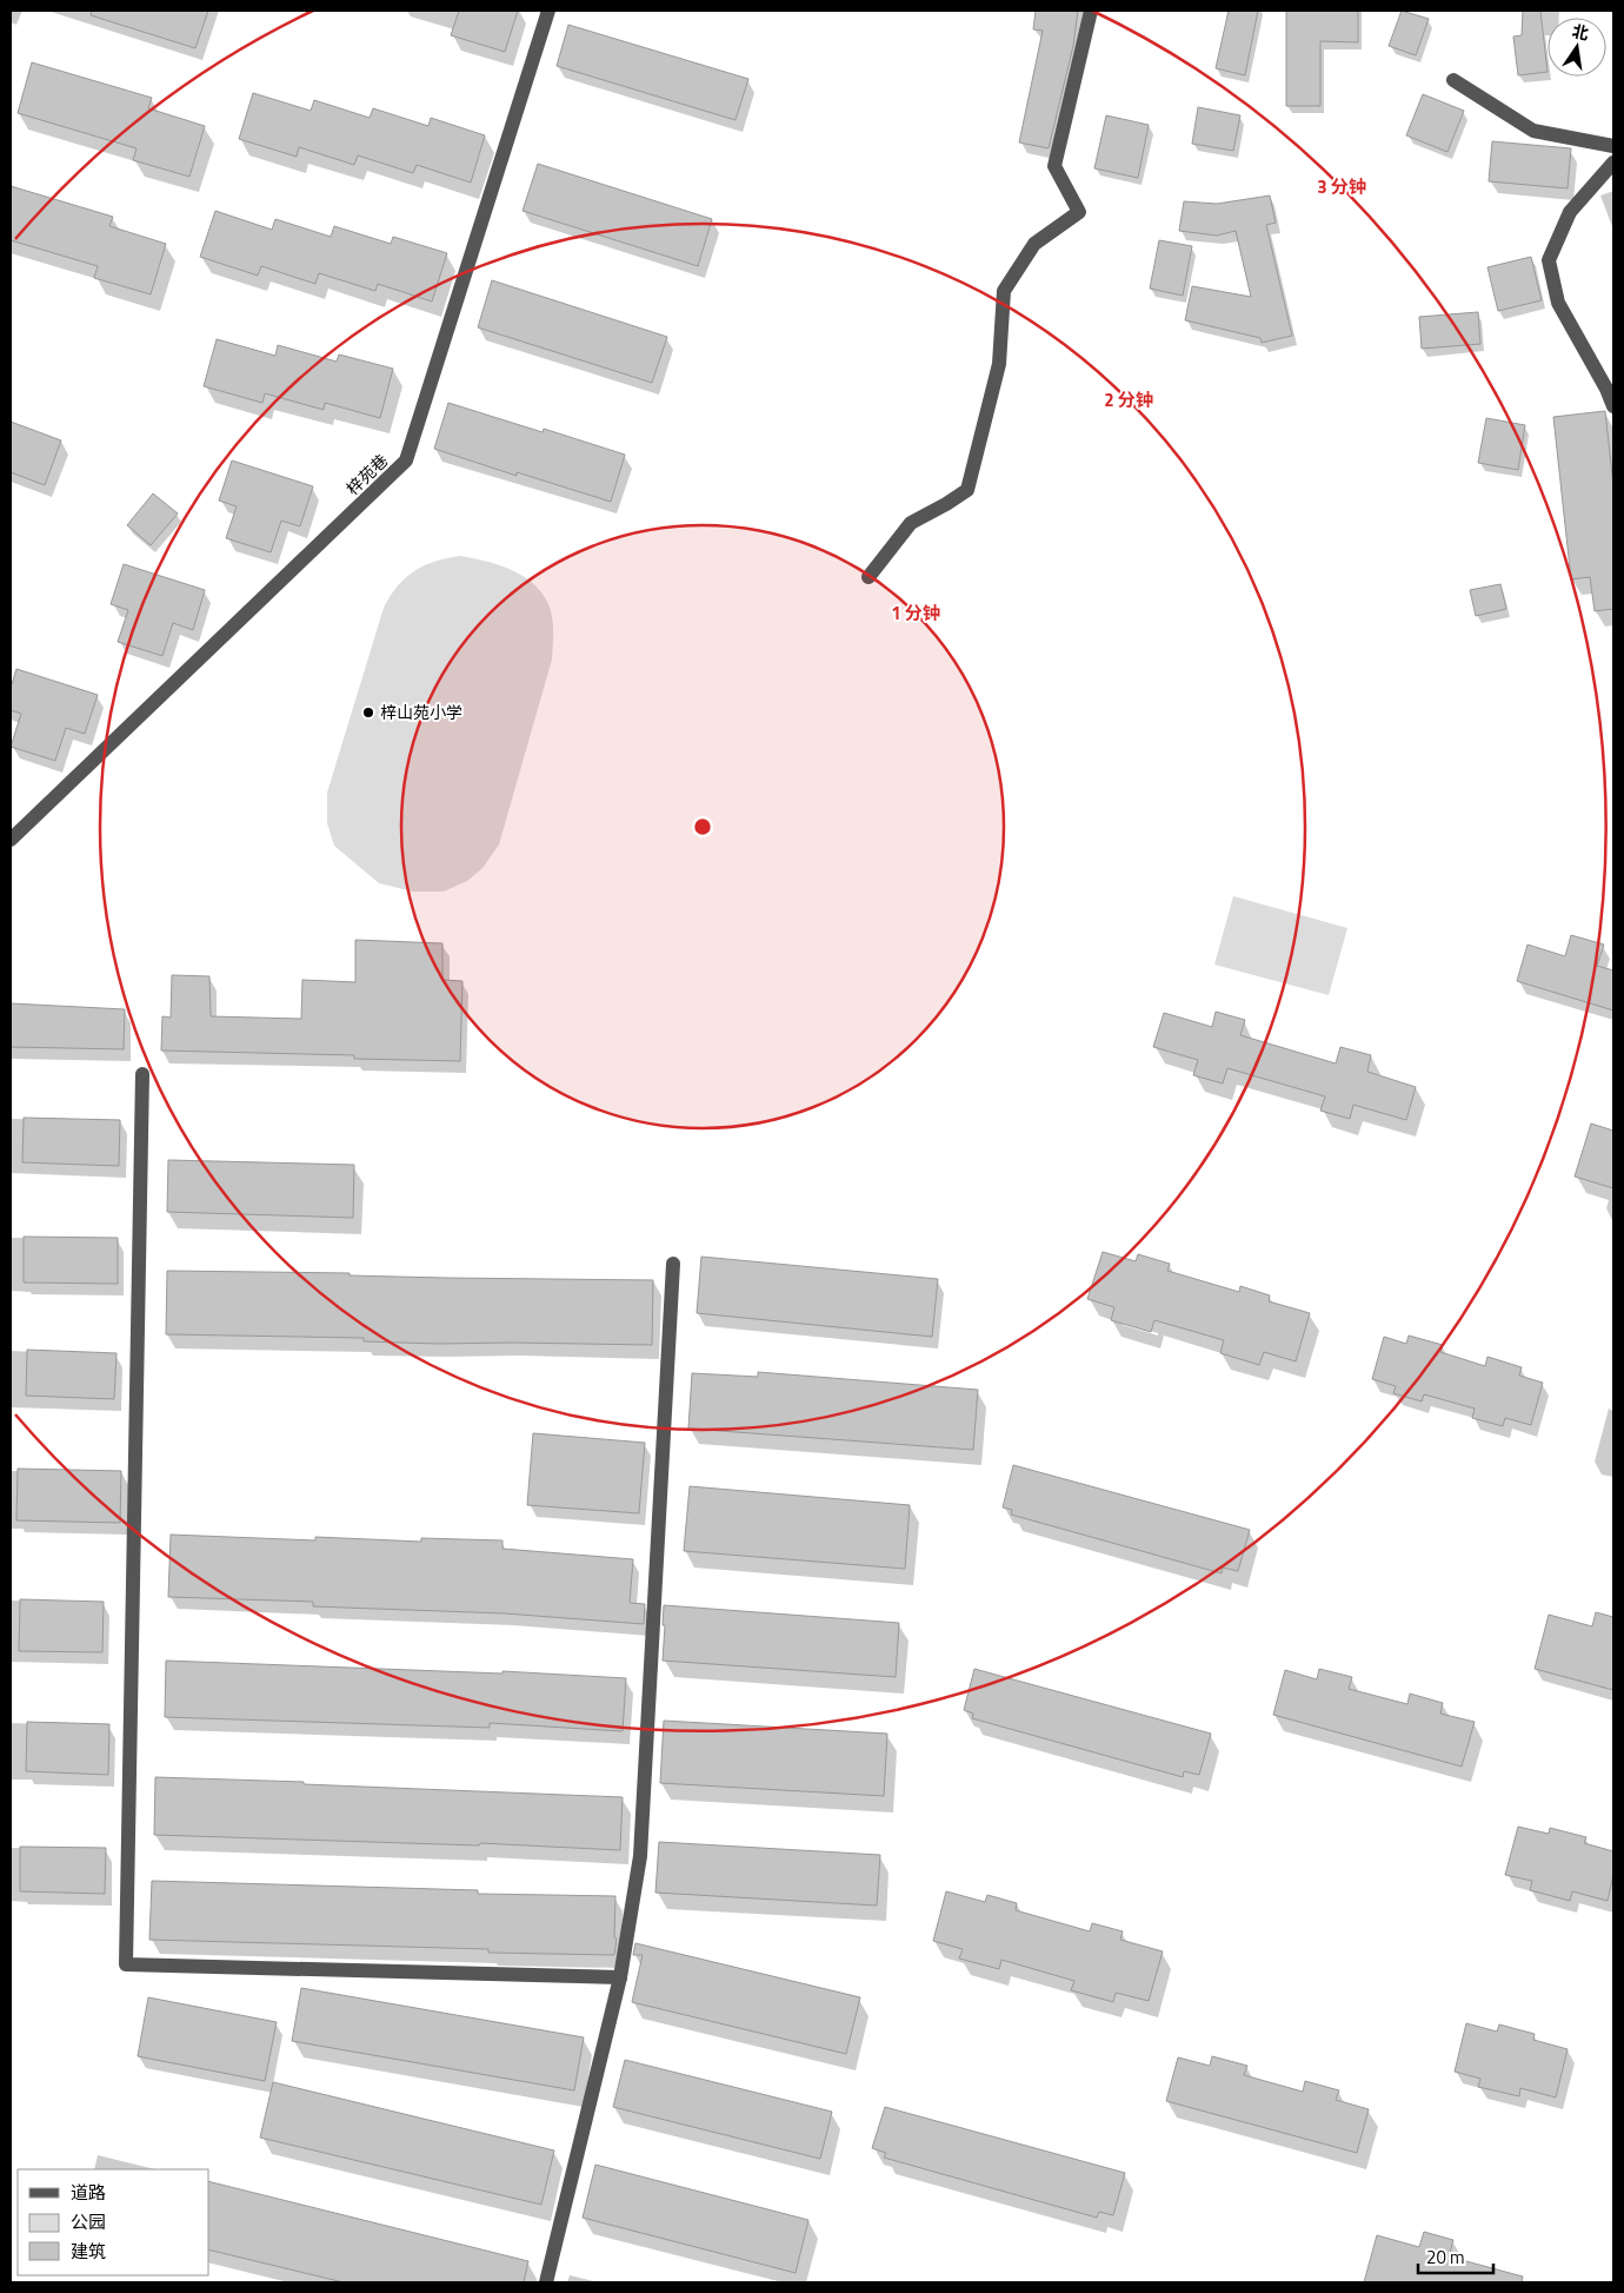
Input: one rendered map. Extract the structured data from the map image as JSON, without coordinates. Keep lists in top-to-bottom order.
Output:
{
  "streets": {
    "street": ["梓苑巷"]
  },
  "places": ["梓山苑小学"],
  "legend": ["道路", "公园", "建筑"],
  "scale_bar": "20 m",
  "north": "top",
  "rings": ["3 分钟", "2 分钟", "1 分钟"]
}
